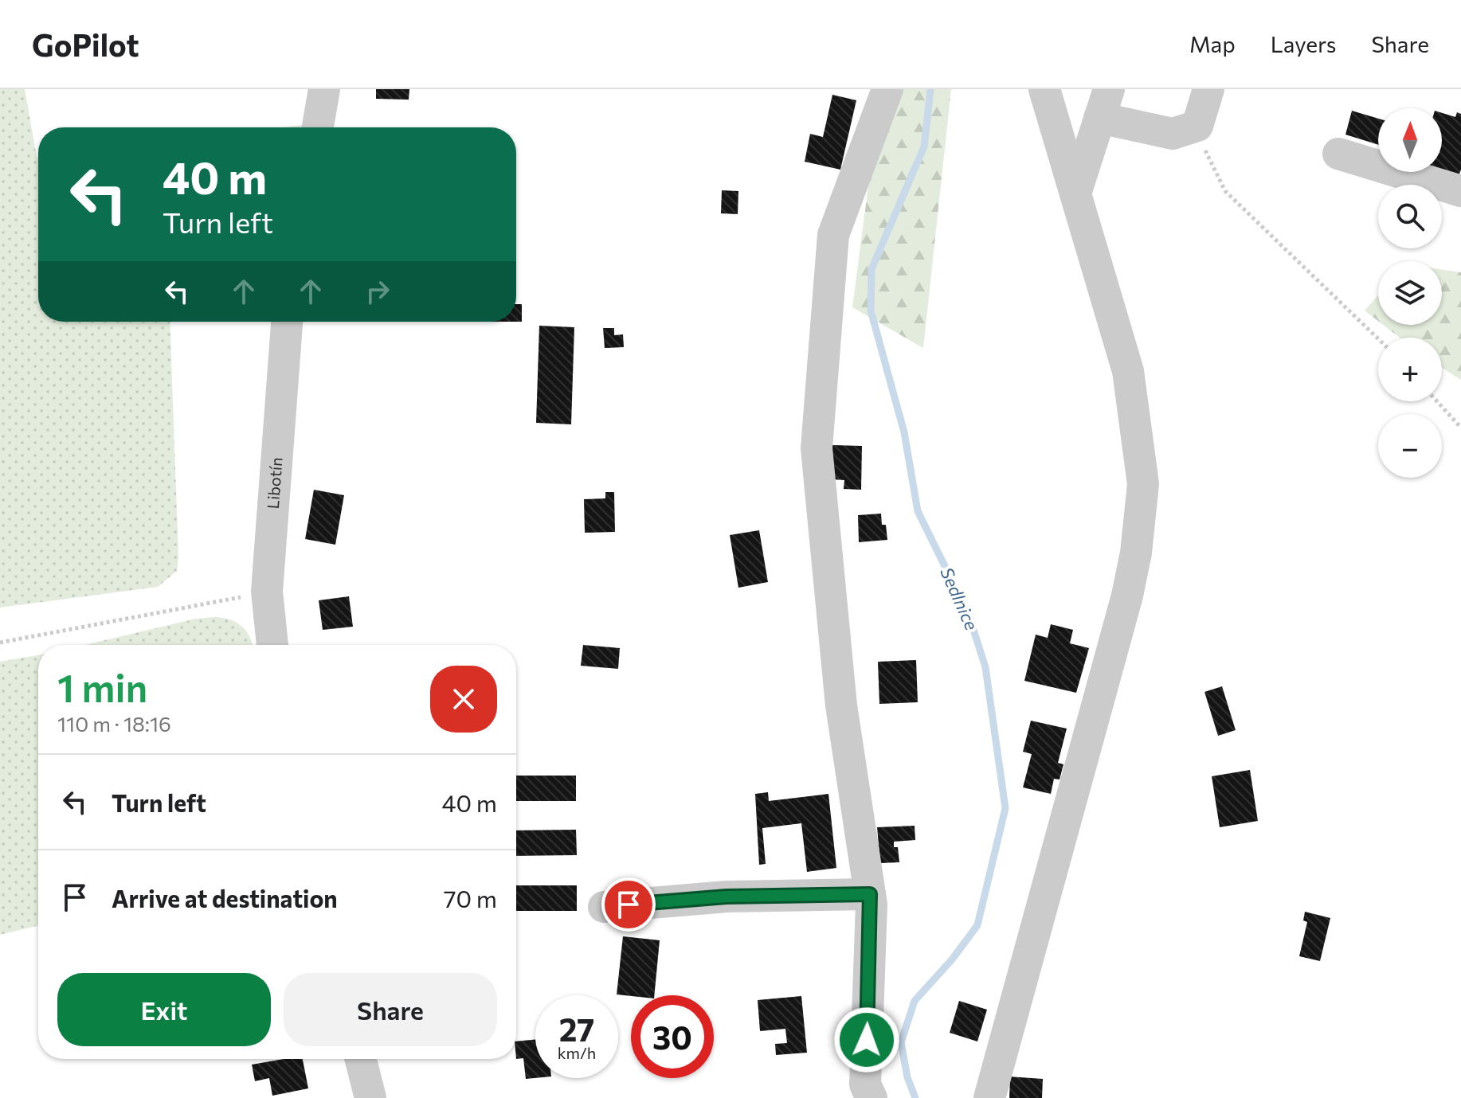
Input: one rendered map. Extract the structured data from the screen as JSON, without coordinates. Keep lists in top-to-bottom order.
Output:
{
  "streets": {
    "street": ["Libotín"]
  },
  "water": ["Sedlnice"],
  "north": "top",
  "page": {
    "header": "GoPilot",
    "nav": ["Map", "Layers", "Share"],
    "map_buttons": ["+", "−"],
    "turn": ["40 m", "Turn left"],
    "heading": ["1 min", "110 m · 18:16"],
    "list": [
      {
        "name": "Turn left",
        "value": "40 m"
      },
      {
        "name": "Arrive at destination",
        "value": "70 m"
      }
    ],
    "buttons": ["Exit", "Share"],
    "speed": "27 km/h",
    "limit": "30"
  }
}
